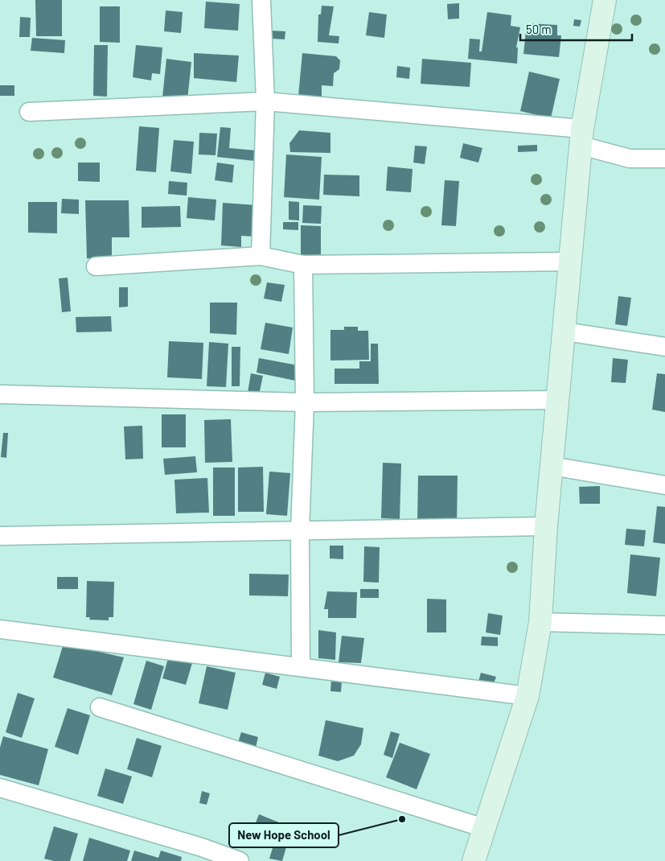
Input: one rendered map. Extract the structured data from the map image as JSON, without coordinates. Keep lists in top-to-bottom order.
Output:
{
  "places": ["New Hope School"],
  "scale_bar": "50 m"
}
